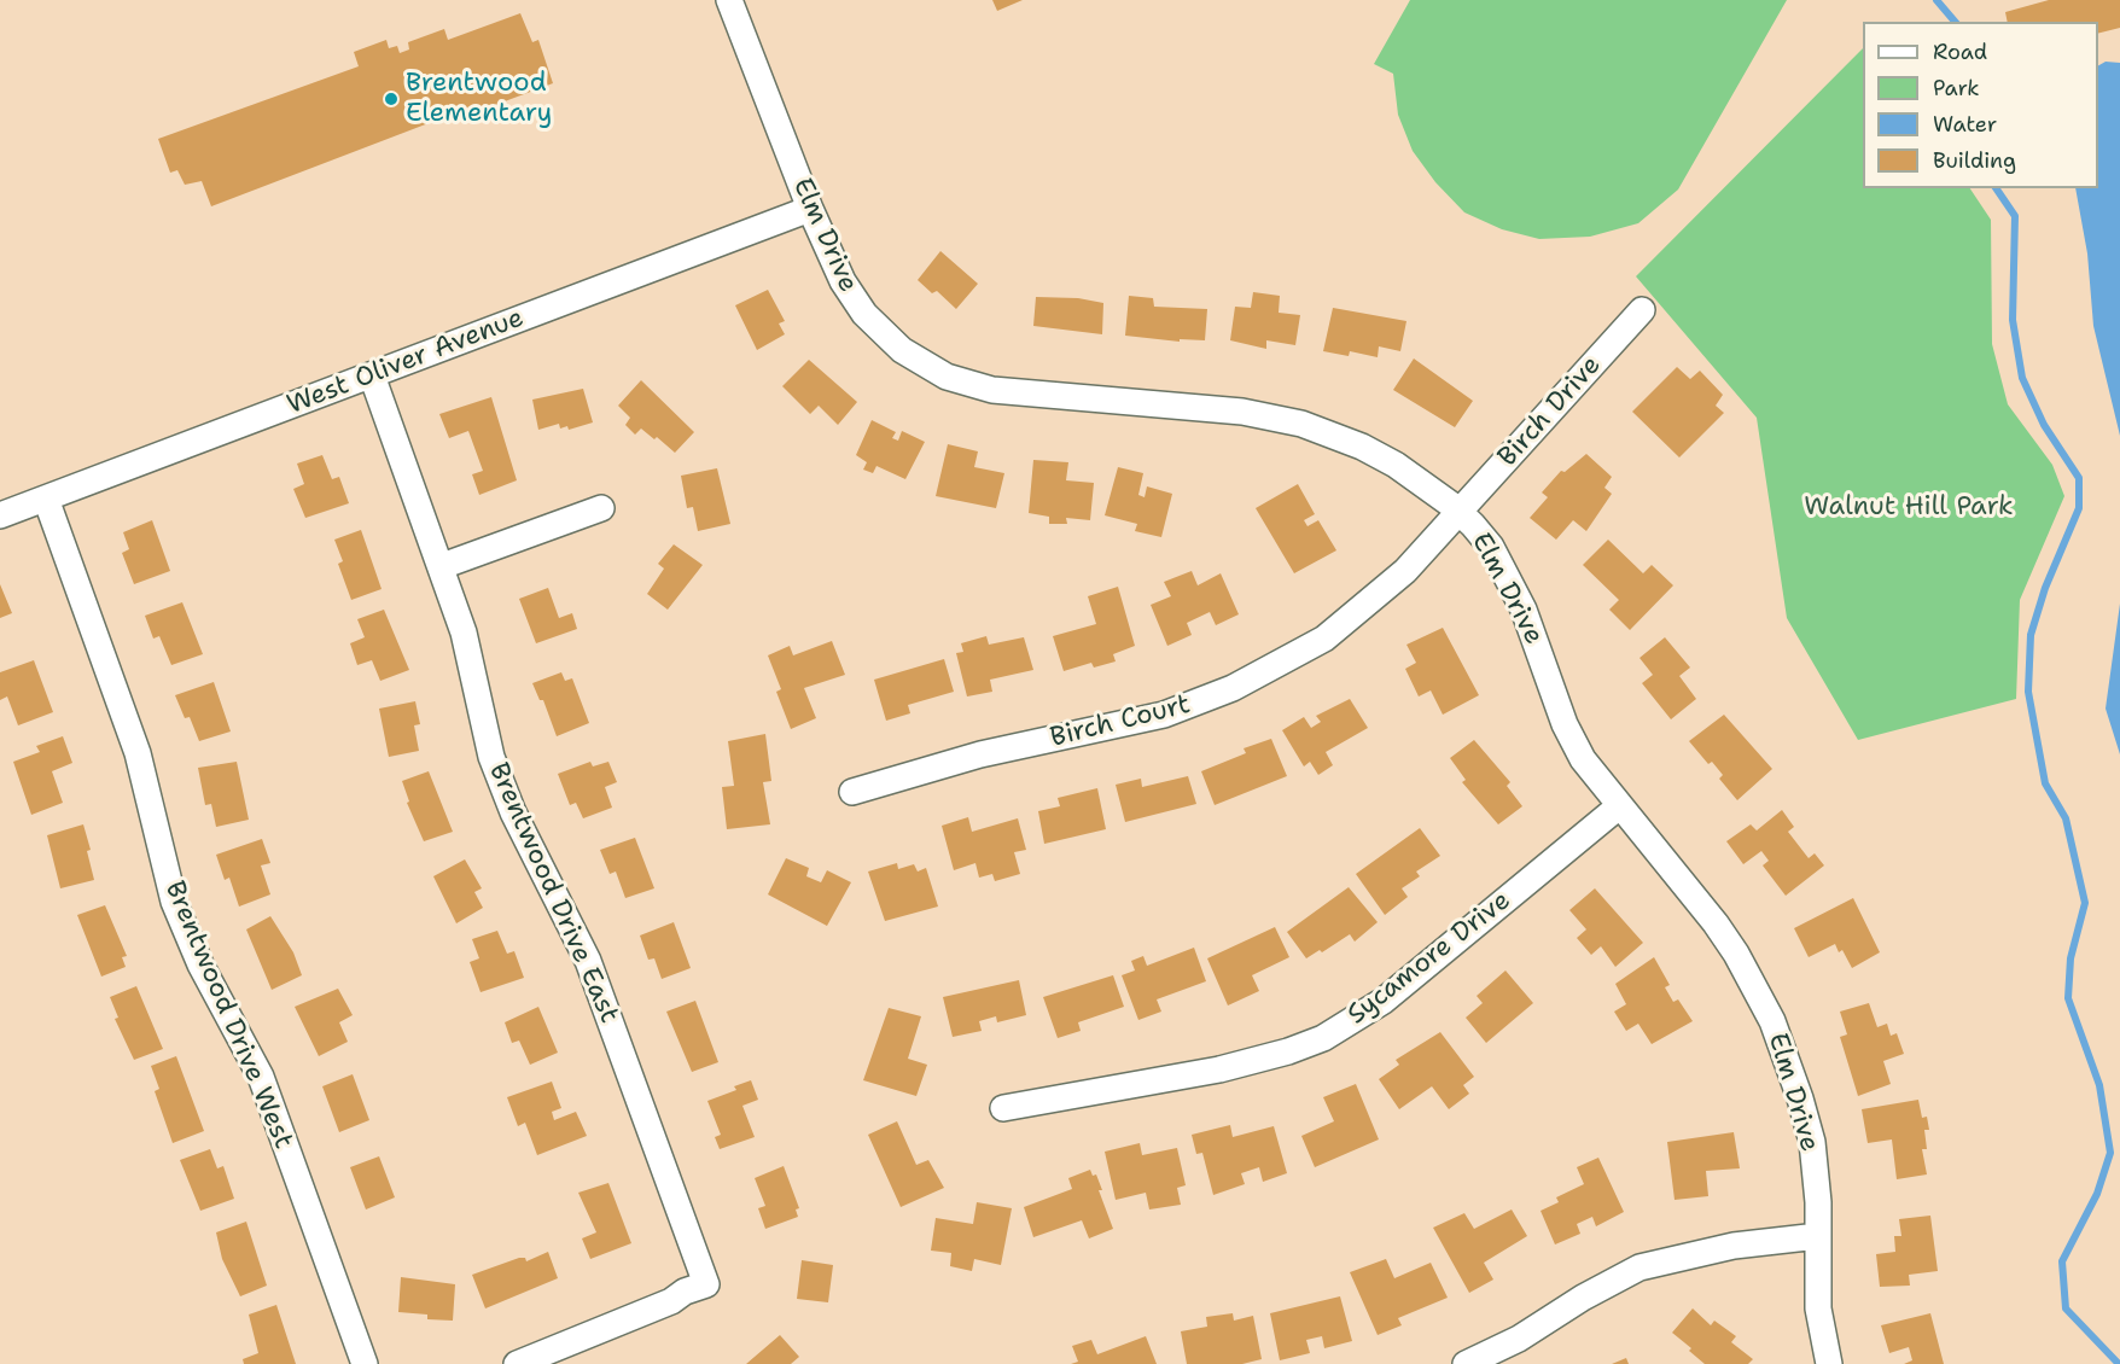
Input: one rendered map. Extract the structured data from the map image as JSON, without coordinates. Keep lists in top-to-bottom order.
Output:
{
  "streets": {
    "street": [
      "Elm Drive",
      "West Oliver Avenue",
      "Birch Drive",
      "Birch Court",
      "Brentwood Drive East",
      "Sycamore Drive",
      "Brentwood Drive West"
    ]
  },
  "crossings": [
    ["Elm Drive", "West Oliver Avenue"],
    ["Elm Drive", "Birch Drive"],
    ["Elm Drive", "Birch Court"],
    ["Elm Drive", "Sycamore Drive"],
    ["West Oliver Avenue", "Brentwood Drive East"],
    ["West Oliver Avenue", "Brentwood Drive West"],
    ["Birch Drive", "Birch Court"]
  ],
  "parks": ["Walnut Hill Park"],
  "places": ["Brentwood Elementary"],
  "legend": [
    "Road",
    "Park",
    "Water",
    "Building"
  ]
}
